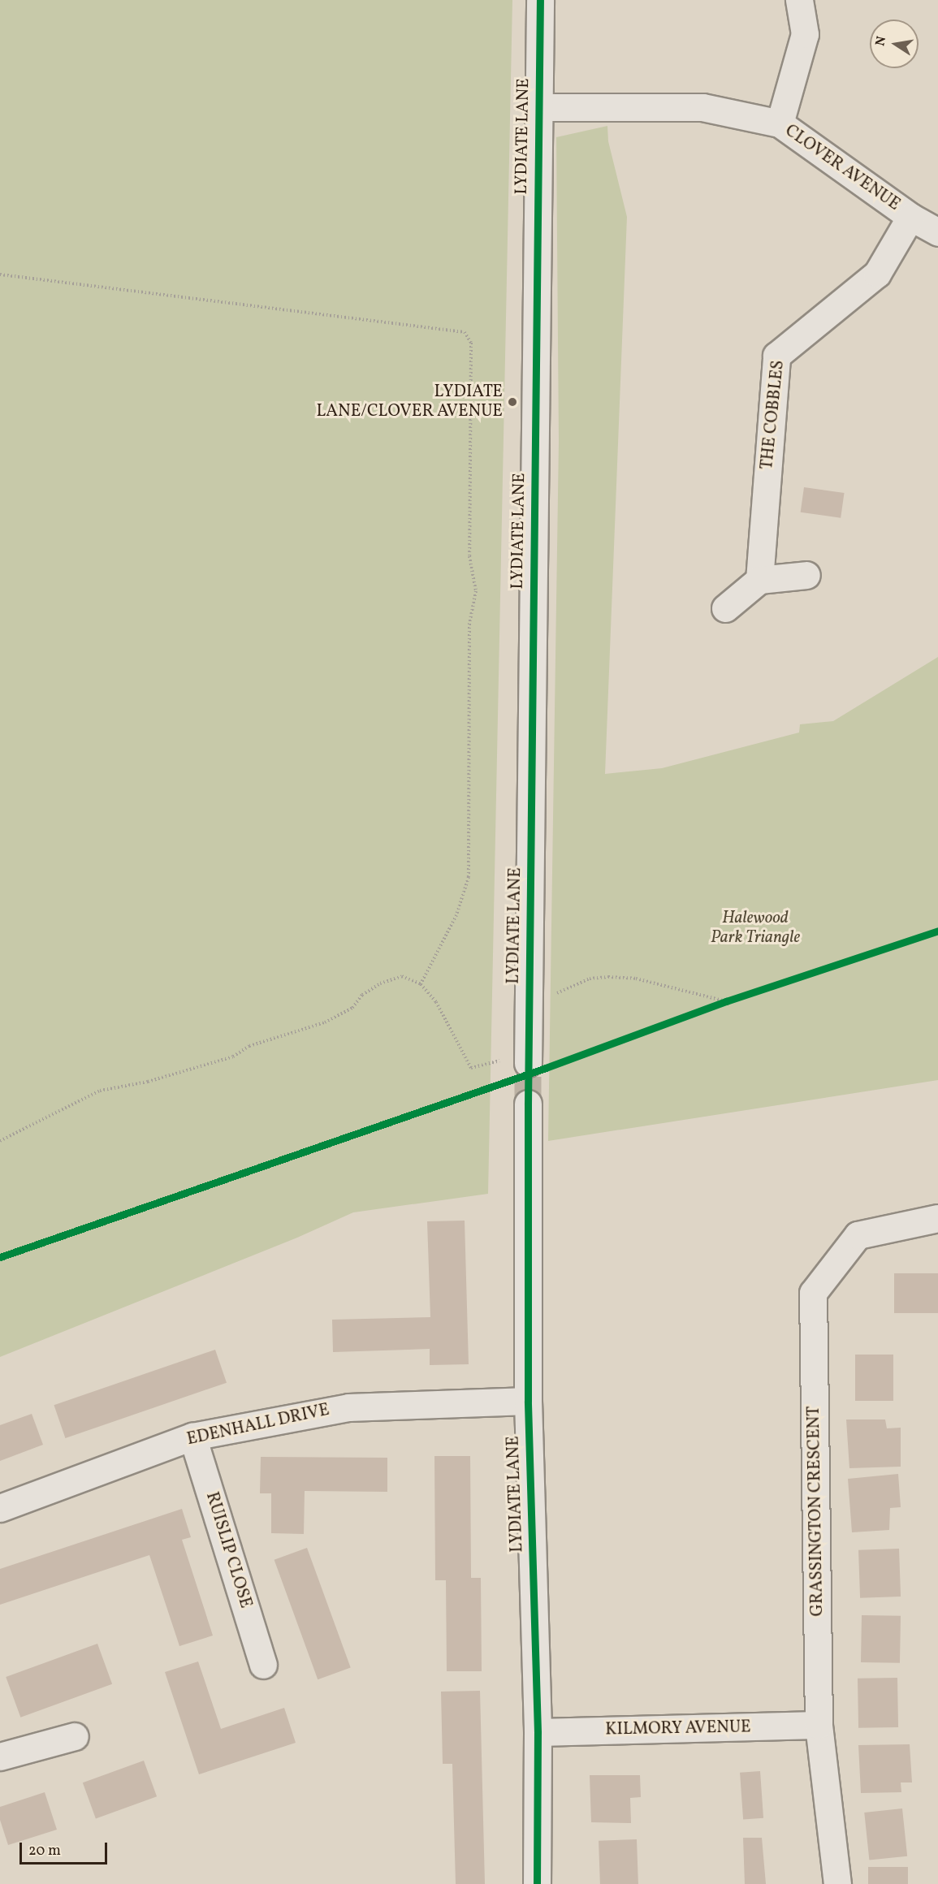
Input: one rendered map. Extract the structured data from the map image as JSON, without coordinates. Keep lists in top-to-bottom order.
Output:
{
  "streets": {
    "street": [
      "LYDIATE LANE",
      "CLOVER AVENUE",
      "THE COBBLES",
      "EDENHALL DRIVE",
      "GRASSINGTON CRESCENT",
      "RUISLIP CLOSE",
      "KILMORY AVENUE"
    ]
  },
  "crossings": [
    ["LYDIATE LANE", "CLOVER AVENUE"],
    ["LYDIATE LANE", "EDENHALL DRIVE"],
    ["LYDIATE LANE", "KILMORY AVENUE"],
    ["CLOVER AVENUE", "THE COBBLES"],
    ["EDENHALL DRIVE", "RUISLIP CLOSE"],
    ["GRASSINGTON CRESCENT", "KILMORY AVENUE"]
  ],
  "parks": ["Halewood Park Triangle"],
  "places": ["LYDIATE LANE/CLOVER AVENUE"],
  "scale_bar": "20 m",
  "north": "left"
}
